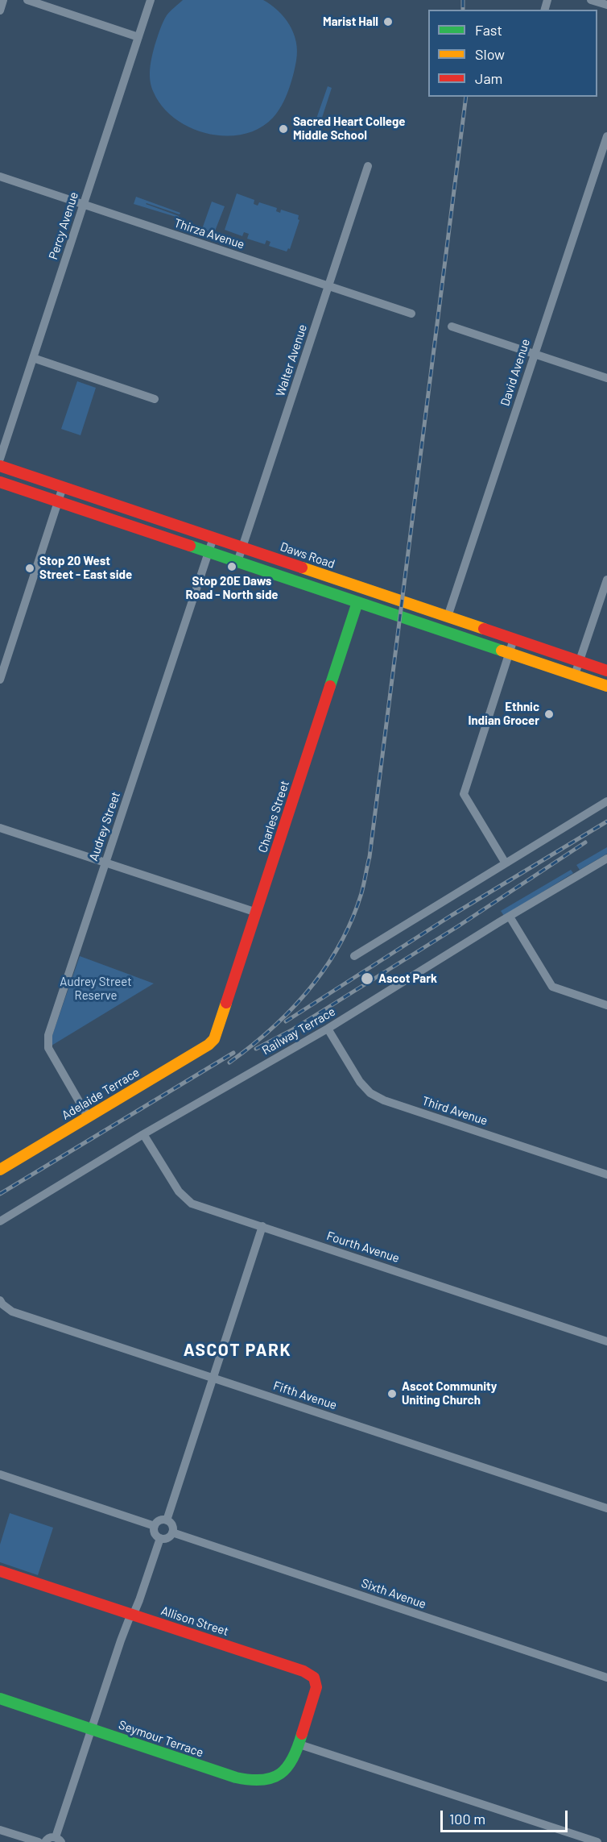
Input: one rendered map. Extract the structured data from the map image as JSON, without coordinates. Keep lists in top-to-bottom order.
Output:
{
  "streets": {
    "street": [
      "Percy Avenue",
      "Thirza Avenue",
      "Walter Avenue",
      "David Avenue",
      "Daws Road",
      "Charles Street",
      "Audrey Street",
      "Railway Terrace",
      "Adelaide Terrace",
      "Third Avenue",
      "Fourth Avenue",
      "Fifth Avenue",
      "Sixth Avenue",
      "Allison Street",
      "Seymour Terrace"
    ]
  },
  "crossings": [
    ["Percy Avenue", "Thirza Avenue"],
    ["Thirza Avenue", "Walter Avenue"],
    ["Walter Avenue", "Daws Road"],
    ["David Avenue", "Daws Road"],
    ["Daws Road", "Audrey Street"],
    ["Charles Street", "Adelaide Terrace"],
    ["Audrey Street", "Adelaide Terrace"],
    ["Railway Terrace", "Third Avenue"],
    ["Railway Terrace", "Fourth Avenue"],
    ["Allison Street", "Seymour Terrace"]
  ],
  "districts": ["ASCOT PARK"],
  "parks": ["Audrey Street Reserve"],
  "places": [
    "Marist Hall",
    "Sacred Heart College Middle School",
    "Stop 20E Daws Road - North side",
    "Stop 20 West Street - East side",
    "Ethnic Indian Grocer",
    "Ascot Park",
    "Ascot Community Uniting Church"
  ],
  "legend": ["Fast", "Slow", "Jam"],
  "scale_bar": "100 m"
}
